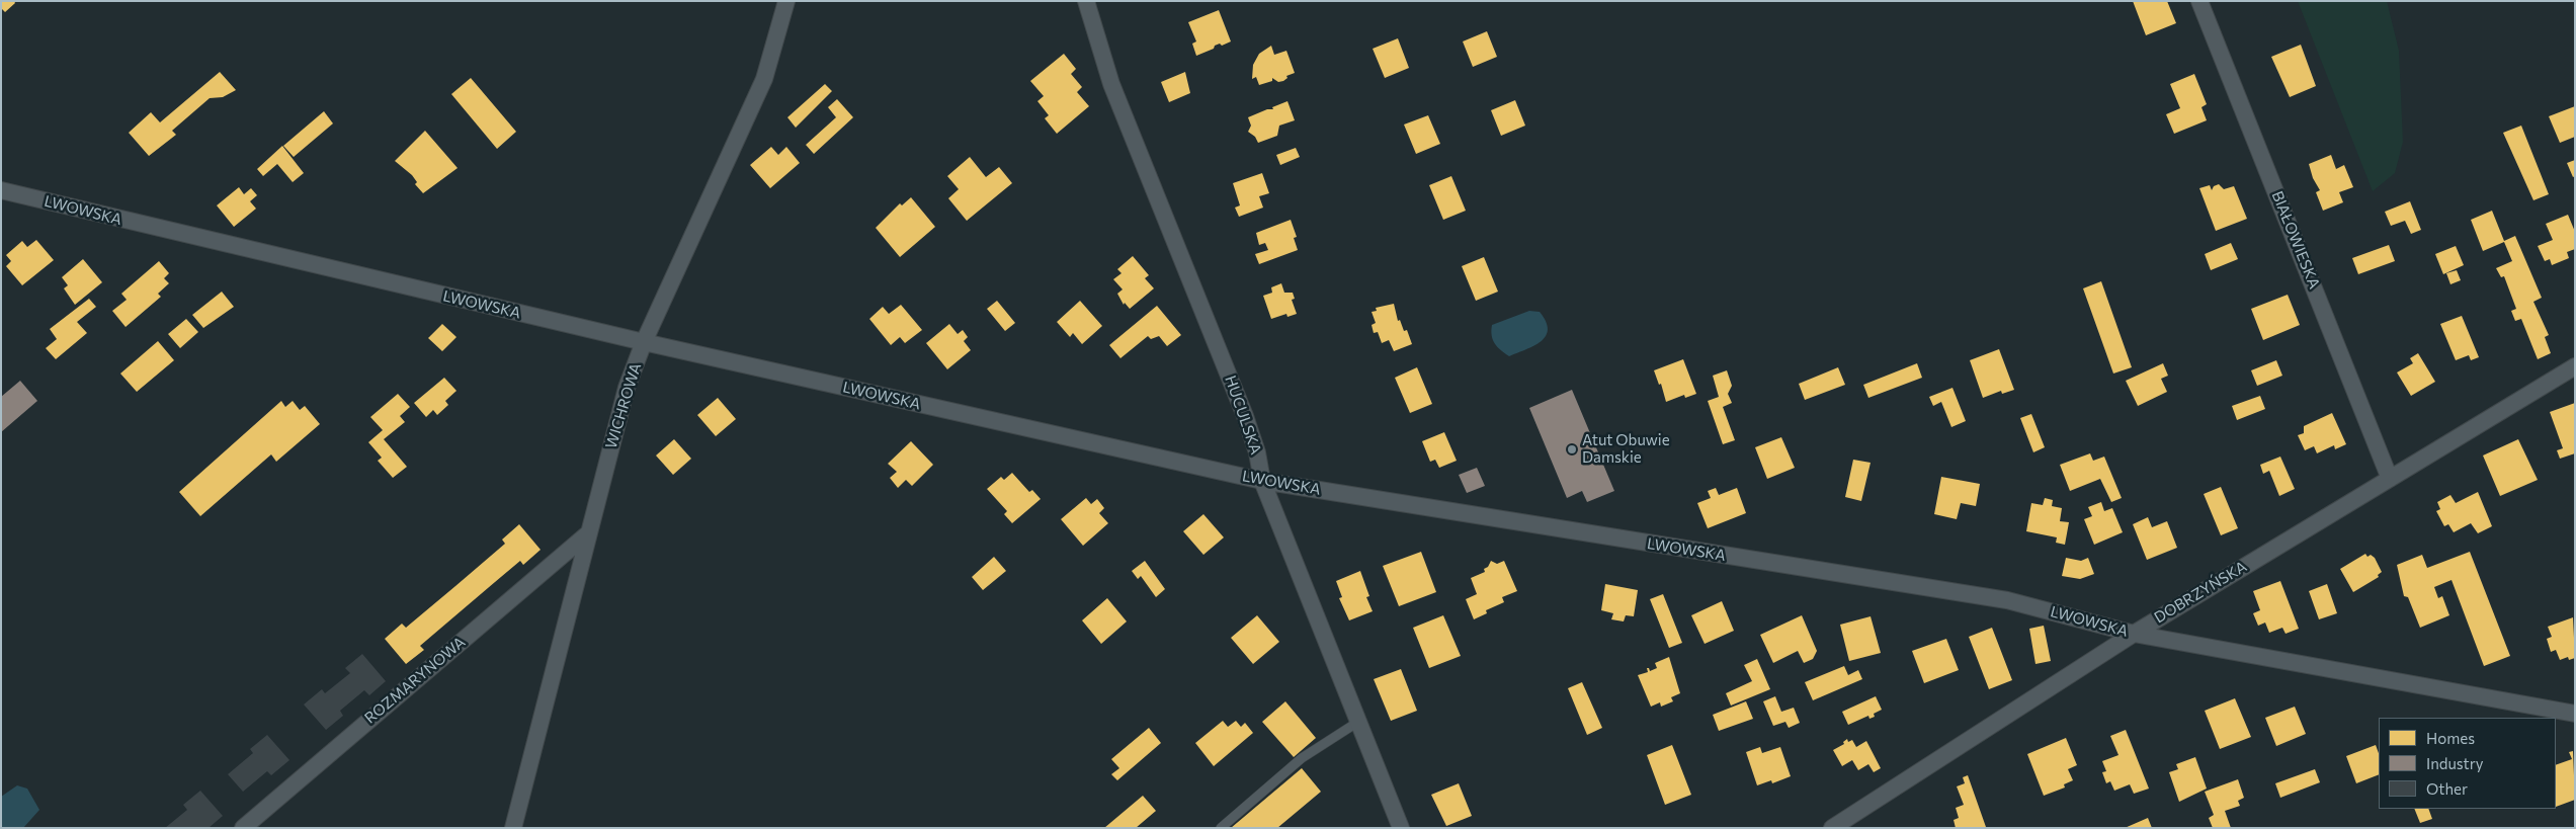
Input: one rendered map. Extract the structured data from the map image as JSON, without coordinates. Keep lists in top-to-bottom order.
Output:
{
  "streets": {
    "street": [
      "LWOWSKA",
      "BIAŁOWIESKA",
      "WICHROWA",
      "HUCULSKA",
      "DOBRZYŃSKA",
      "ROZMARYNOWA"
    ]
  },
  "crossings": [
    ["LWOWSKA", "WICHROWA"],
    ["LWOWSKA", "HUCULSKA"],
    ["LWOWSKA", "DOBRZYŃSKA"],
    ["BIAŁOWIESKA", "DOBRZYŃSKA"],
    ["WICHROWA", "ROZMARYNOWA"]
  ],
  "places": ["Atut Obuwie Damskie"],
  "legend": ["Homes", "Industry", "Other"]
}
